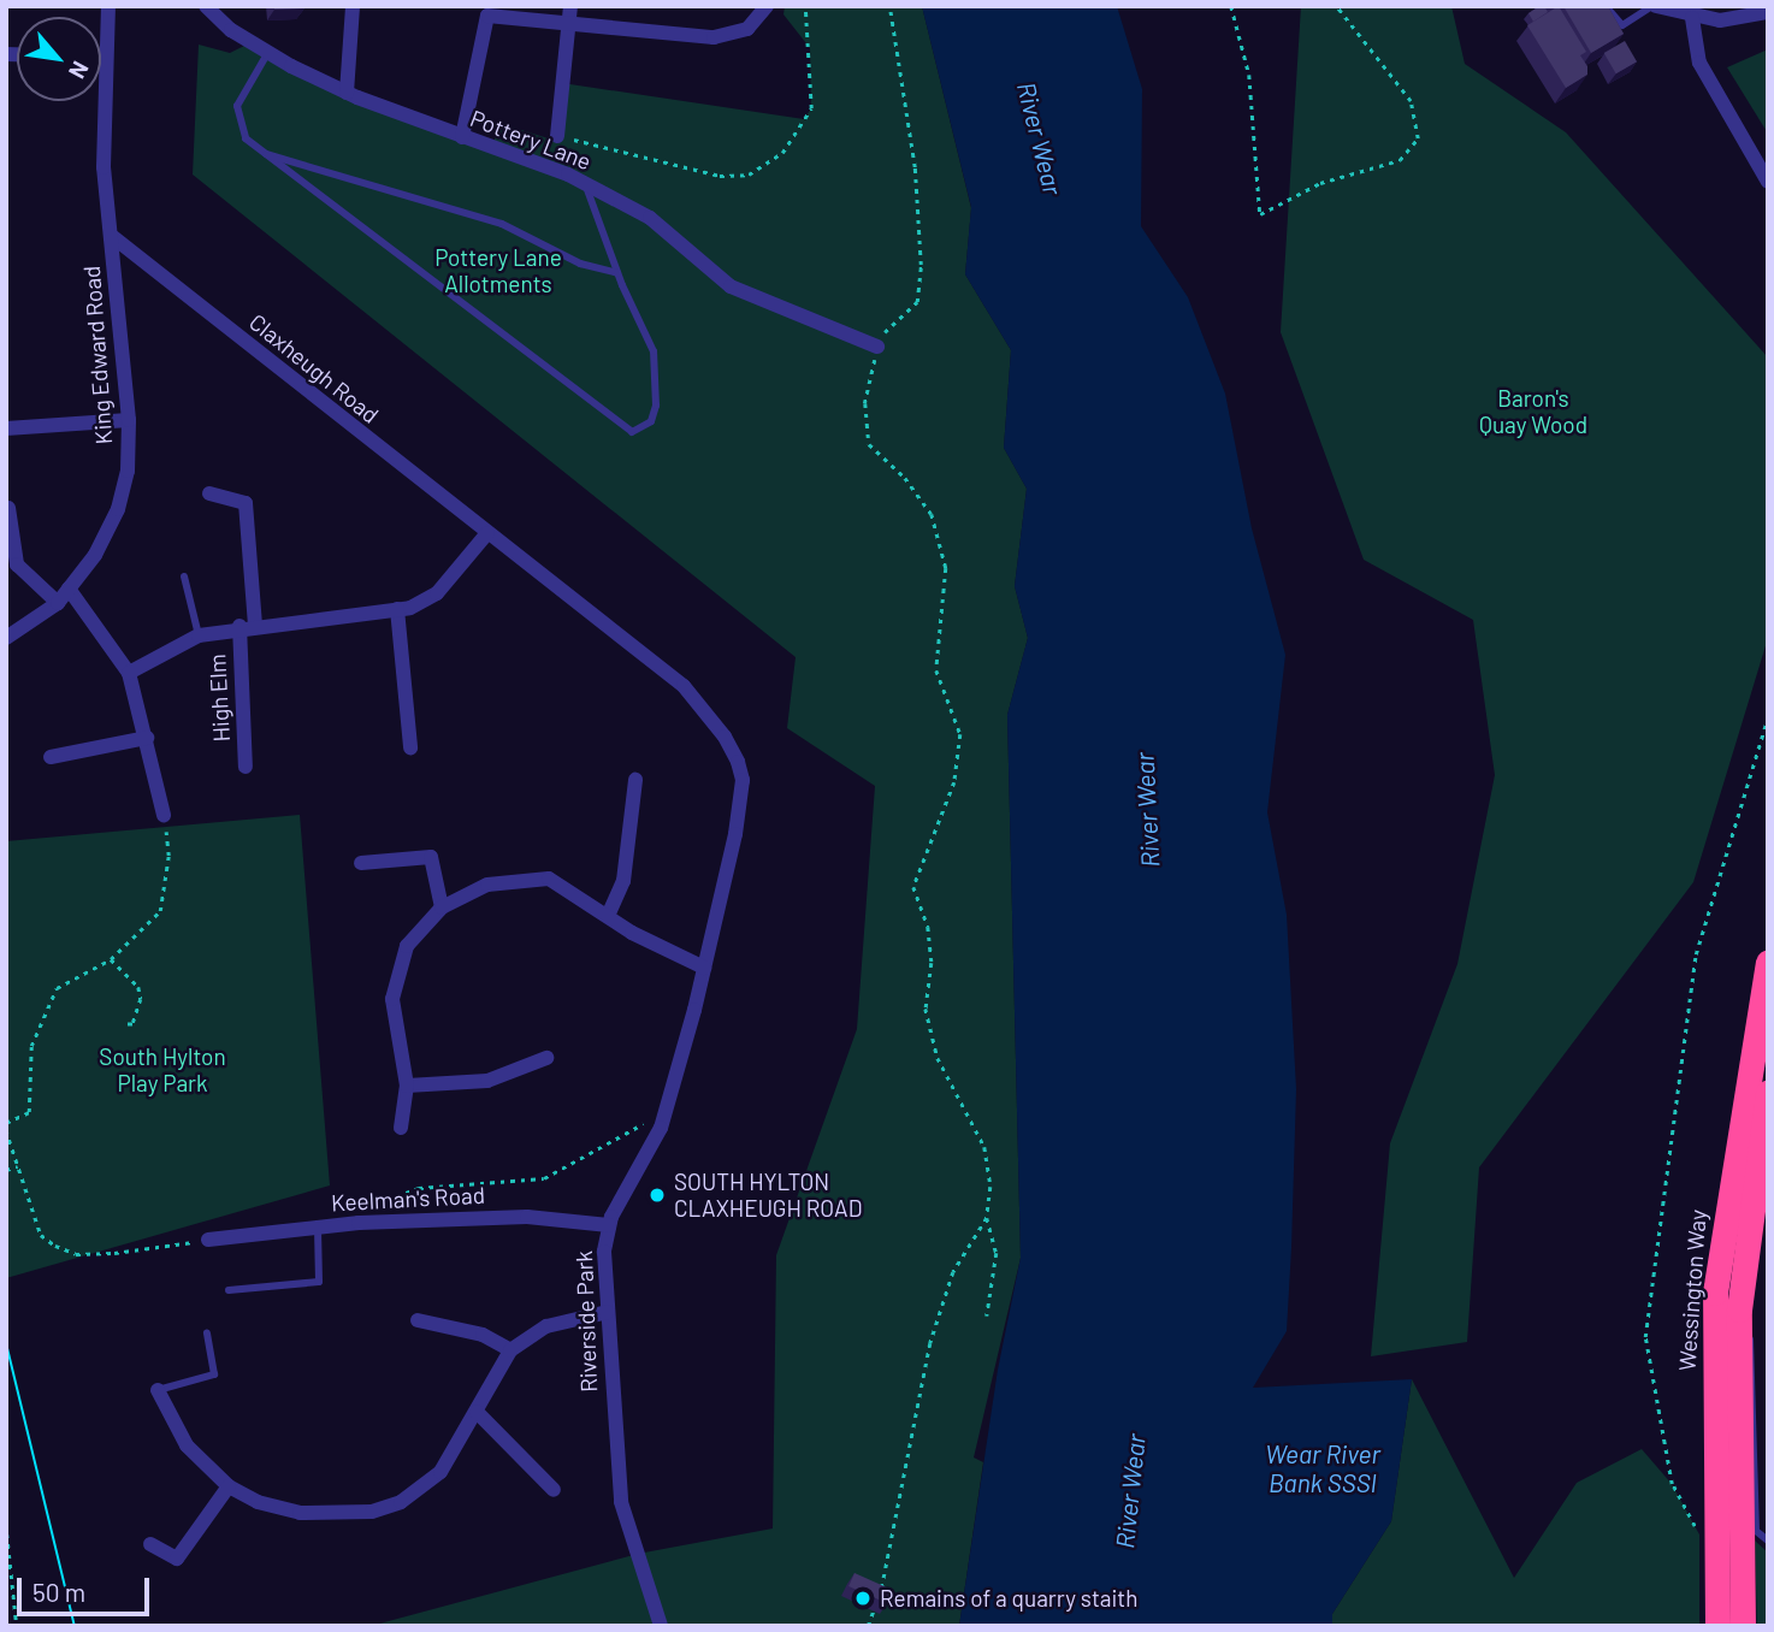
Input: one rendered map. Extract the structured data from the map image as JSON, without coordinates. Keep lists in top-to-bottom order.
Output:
{
  "streets": {
    "highway": ["Wessington Way"],
    "street": [
      "Pottery Lane",
      "King Edward Road",
      "Claxheugh Road",
      "High Elm",
      "Keelman's Road",
      "Riverside Park"
    ]
  },
  "crossings": [
    ["King Edward Road", "Claxheugh Road"],
    ["Claxheugh Road", "Riverside Park"],
    ["Keelman's Road", "Riverside Park"]
  ],
  "water": ["River Wear", "Wear River Bank SSSI"],
  "parks": ["Pottery Lane Allotments", "Baron's Quay Wood", "South Hylton Play Park"],
  "places": ["SOUTH HYLTON CLAXHEUGH ROAD", "Remains of a quarry staith"],
  "scale_bar": "50 m",
  "north": "bottom right"
}
